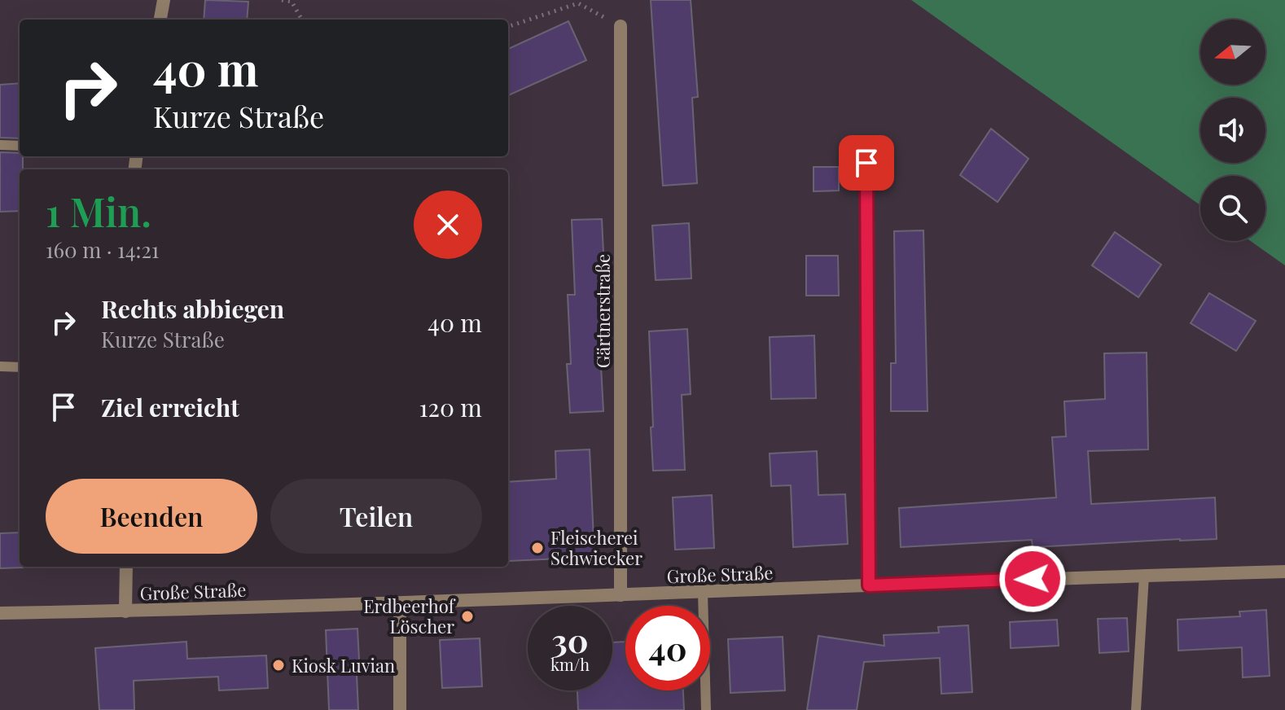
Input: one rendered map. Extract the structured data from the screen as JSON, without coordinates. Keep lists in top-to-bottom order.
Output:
{
  "streets": {
    "street": ["Gärtnerstraße", "Große Straße"]
  },
  "crossings": [
    ["Gärtnerstraße", "Große Straße"]
  ],
  "places": ["Fleischerei Schwiecker", "Erdbeerhof Löscher", "Kiosk Luvian"],
  "north": "left",
  "page": {
    "turn": ["40 m", "Kurze Straße"],
    "heading": ["1 Min.", "160 m · 14:21"],
    "list": [
      {
        "name": "Rechts abbiegen",
        "note": "Kurze Straße",
        "value": "40 m"
      },
      {
        "name": "Ziel erreicht",
        "value": "120 m"
      }
    ],
    "buttons": ["Beenden", "Teilen"],
    "speed": "30 km/h",
    "limit": "40"
  }
}
